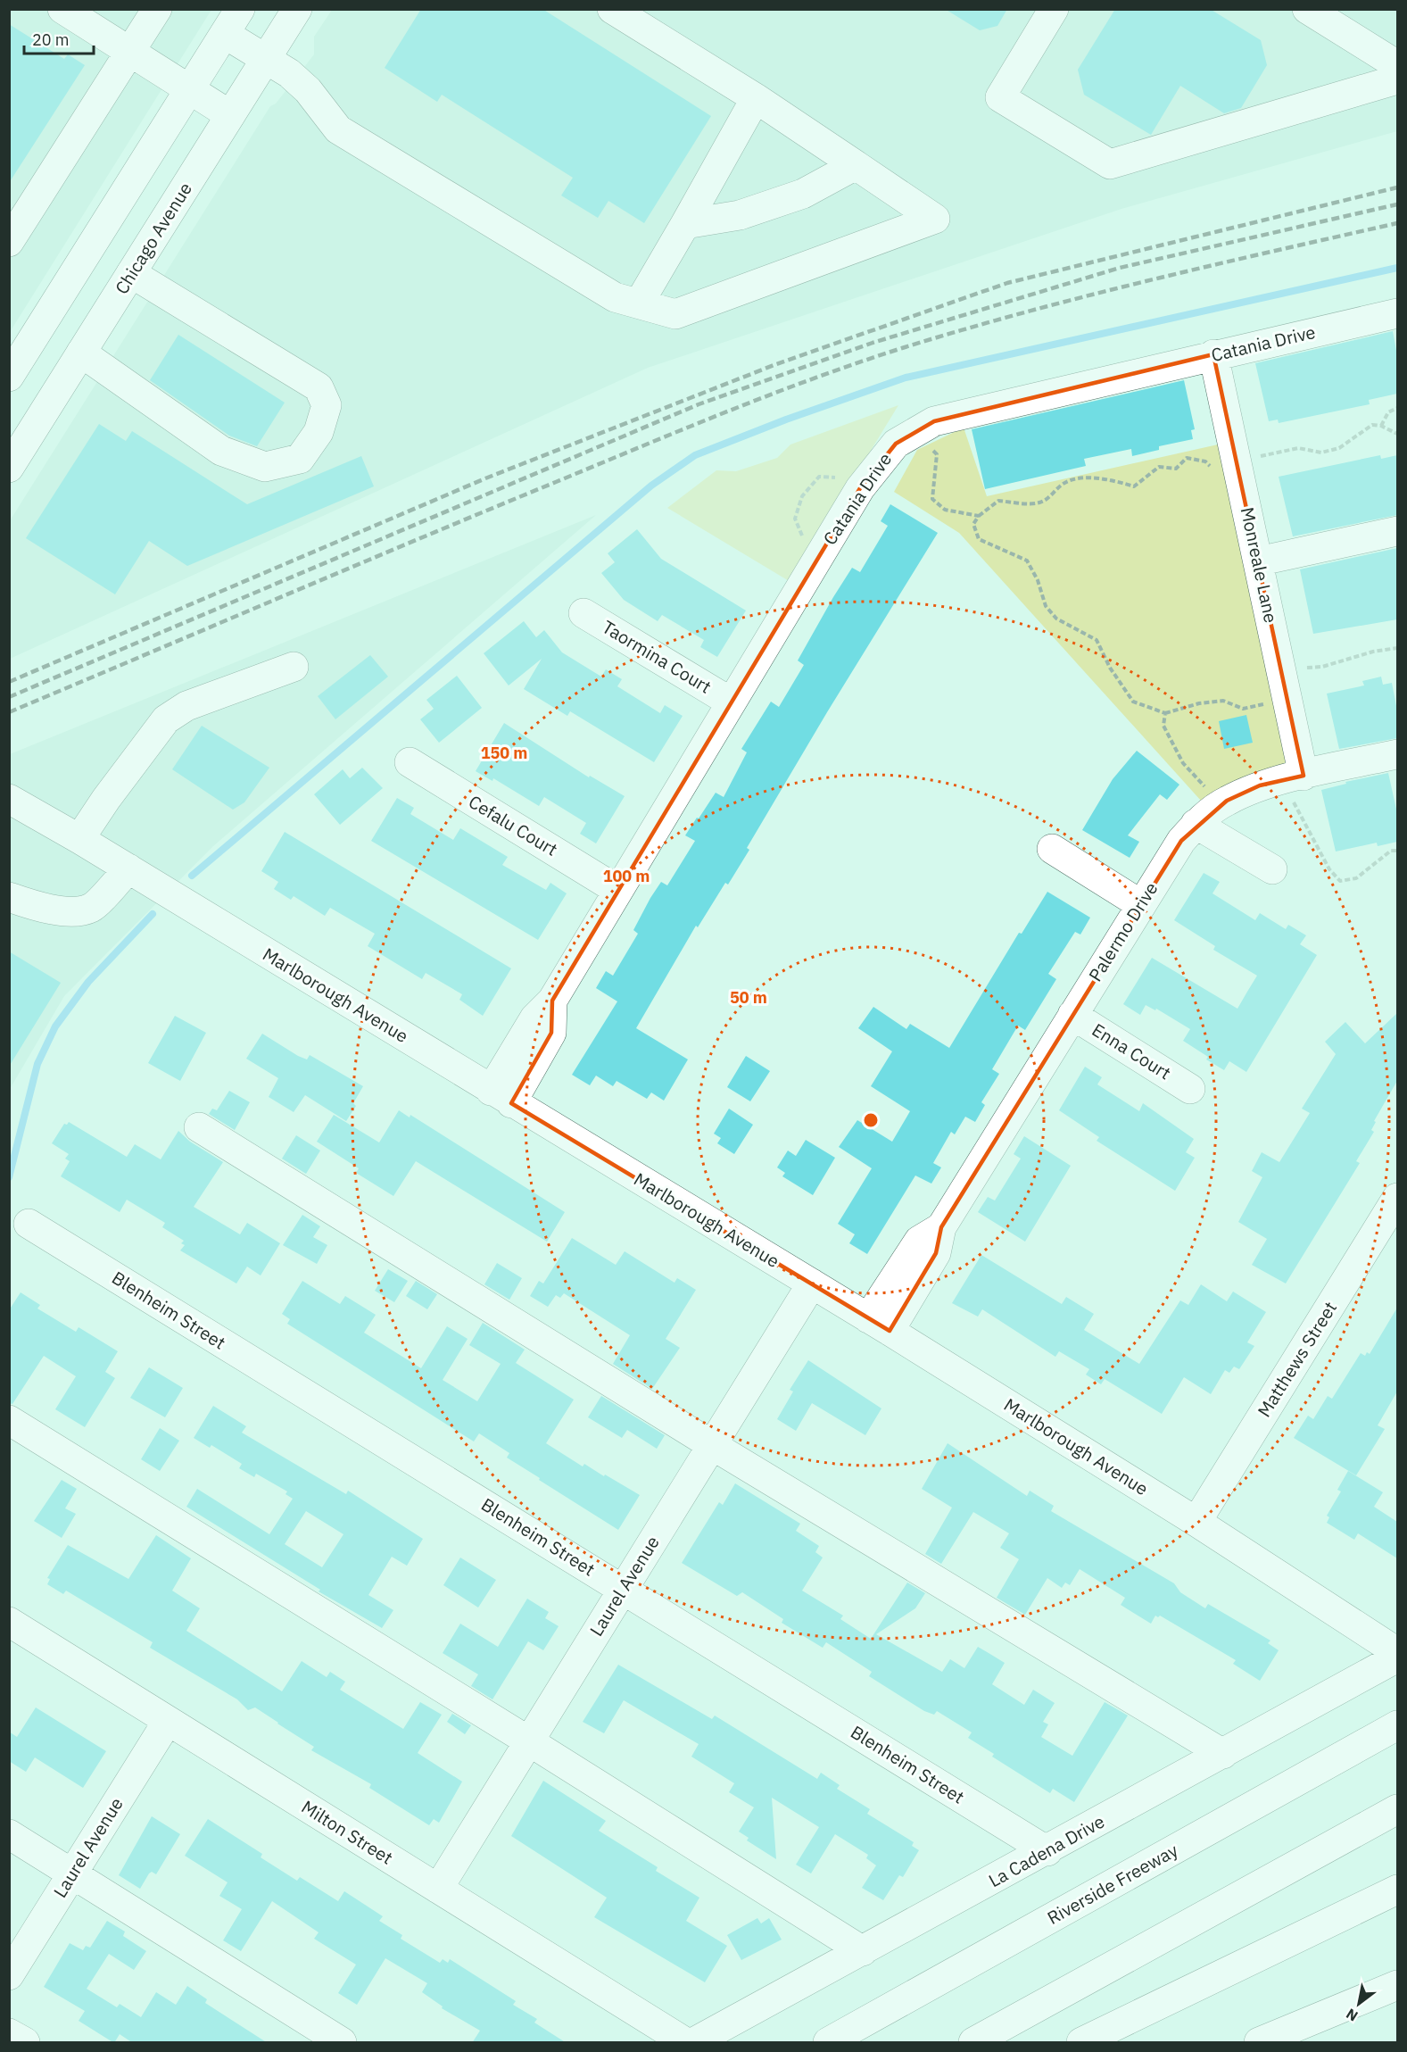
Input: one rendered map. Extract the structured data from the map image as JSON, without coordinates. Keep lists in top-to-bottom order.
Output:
{
  "streets": {
    "main road": [
      "Chicago Avenue",
      "Catania Drive",
      "Monreale Lane",
      "Taormina Court",
      "Cefalu Court",
      "Palermo Drive",
      "Marlborough Avenue",
      "Enna Court",
      "Blenheim Street",
      "Matthews Street",
      "Laurel Avenue",
      "Milton Street",
      "La Cadena Drive",
      "Riverside Freeway"
    ]
  },
  "crossings": [
    ["Catania Drive", "Monreale Lane"],
    ["Catania Drive", "Taormina Court"],
    ["Catania Drive", "Cefalu Court"],
    ["Catania Drive", "Marlborough Avenue"],
    ["Monreale Lane", "Palermo Drive"],
    ["Palermo Drive", "Marlborough Avenue"],
    ["Palermo Drive", "Enna Court"],
    ["Marlborough Avenue", "Matthews Street"],
    ["Marlborough Avenue", "Laurel Avenue"],
    ["Blenheim Street", "Laurel Avenue"],
    ["Blenheim Street", "La Cadena Drive"],
    ["Laurel Avenue", "Milton Street"]
  ],
  "scale_bar": "20 m",
  "north": "bottom left",
  "rings": ["150 m", "100 m", "50 m"]
}
